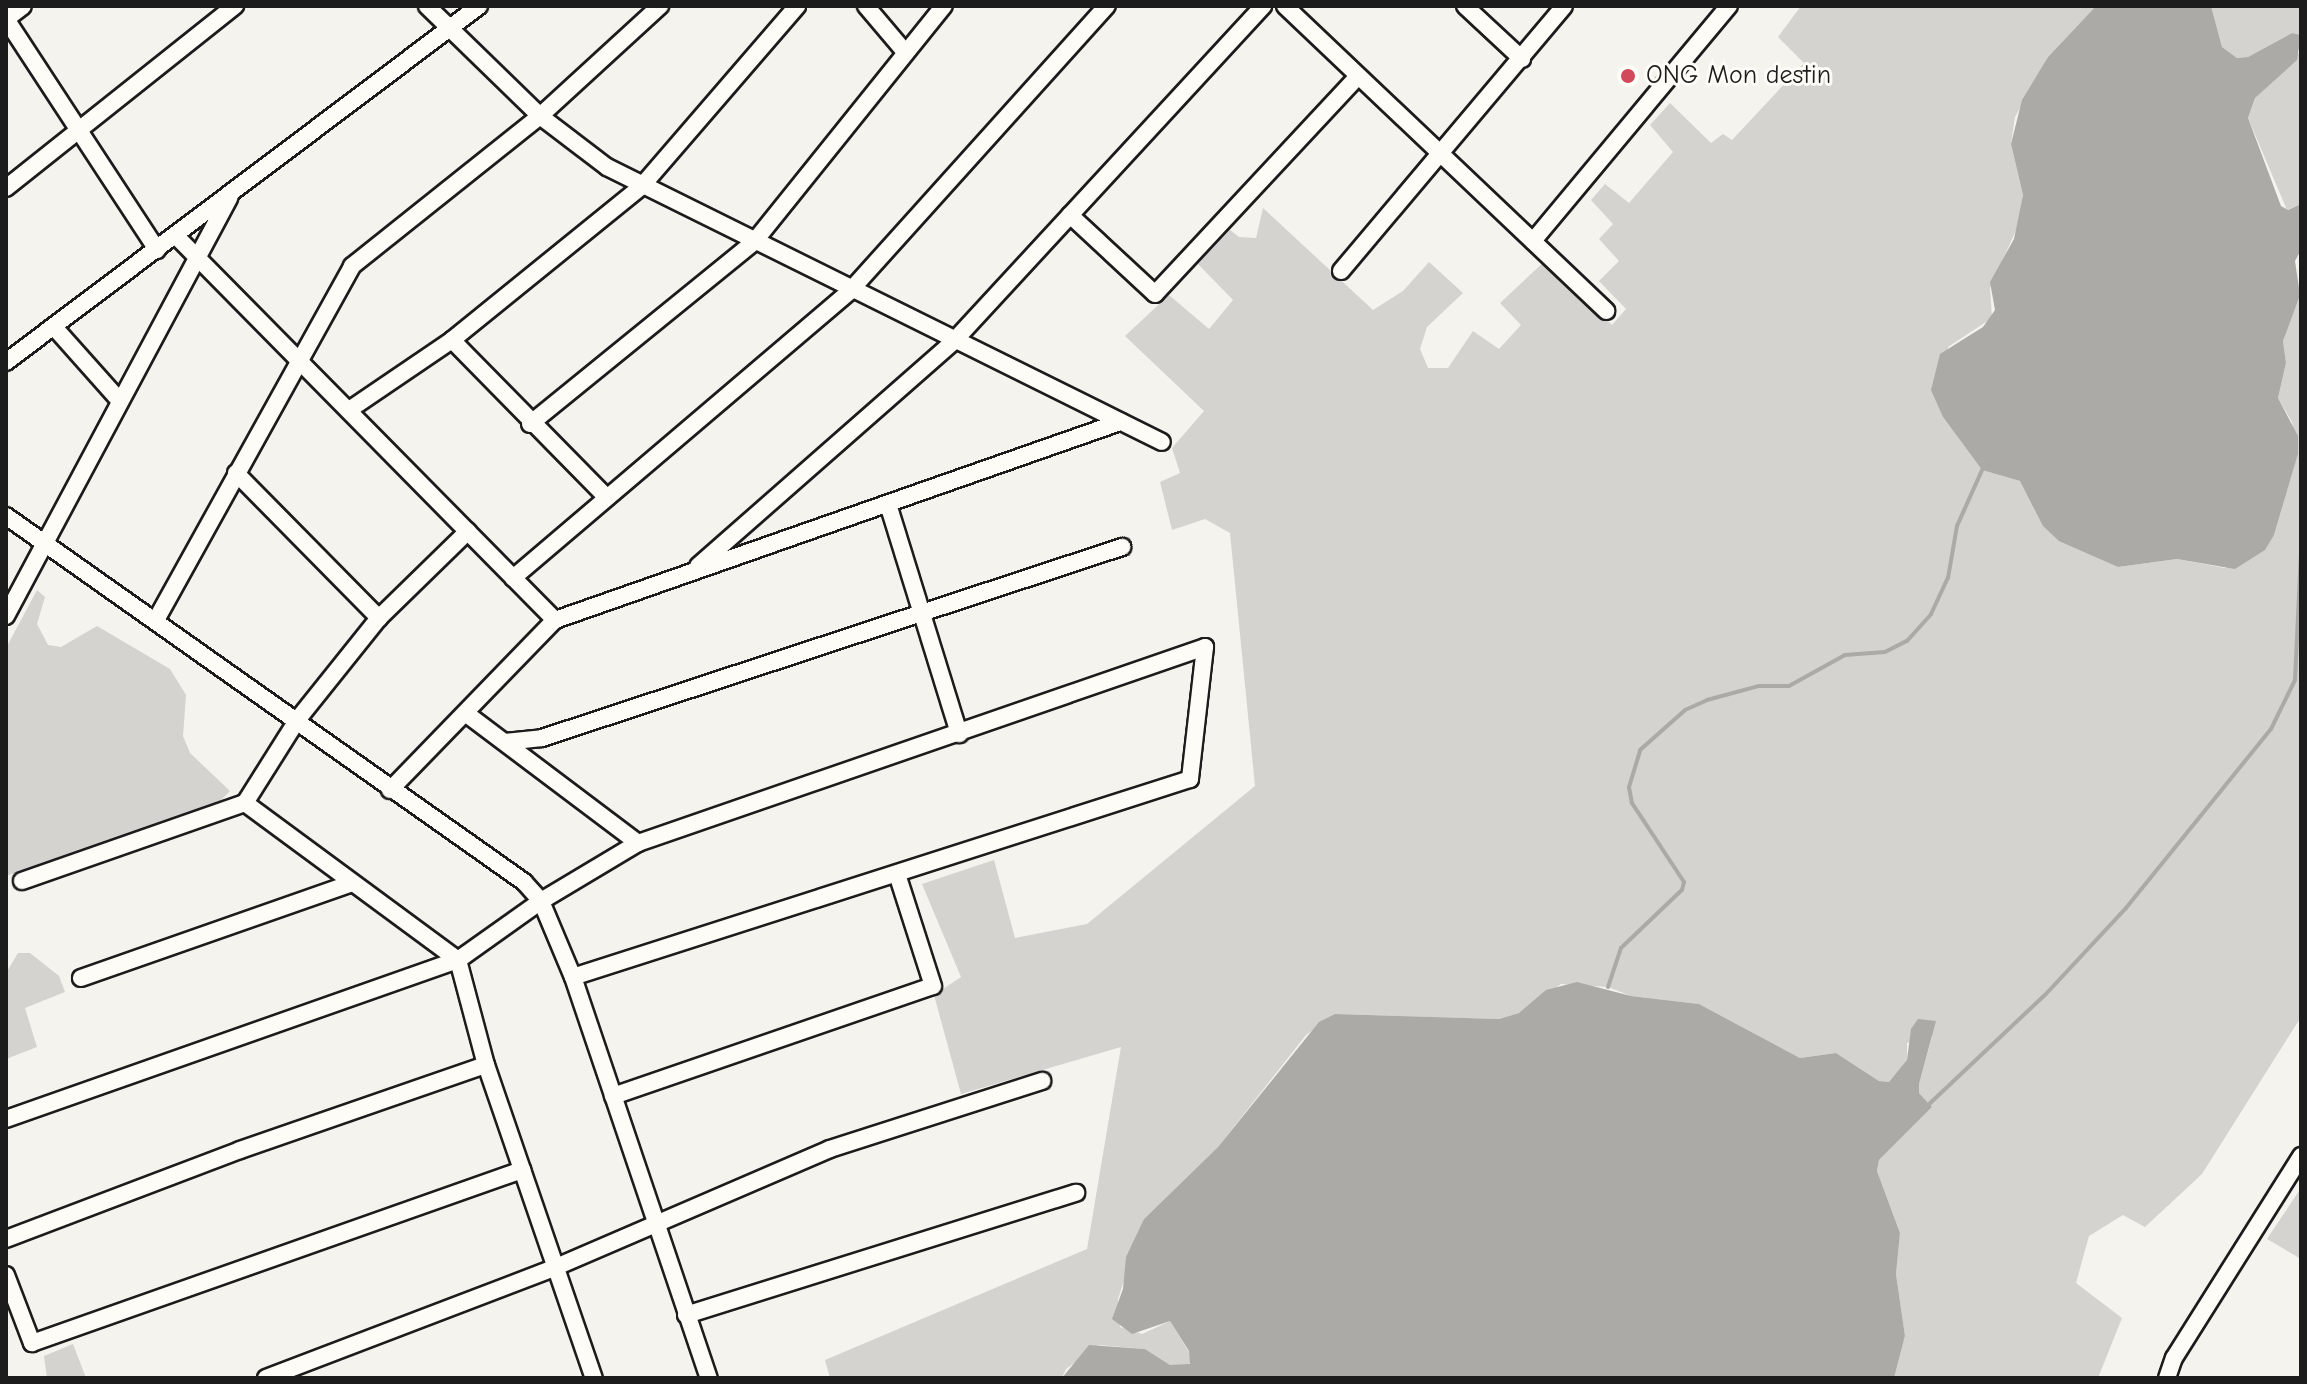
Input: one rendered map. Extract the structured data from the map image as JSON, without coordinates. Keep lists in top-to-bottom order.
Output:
{
  "places": ["ONG Mon destin"]
}
